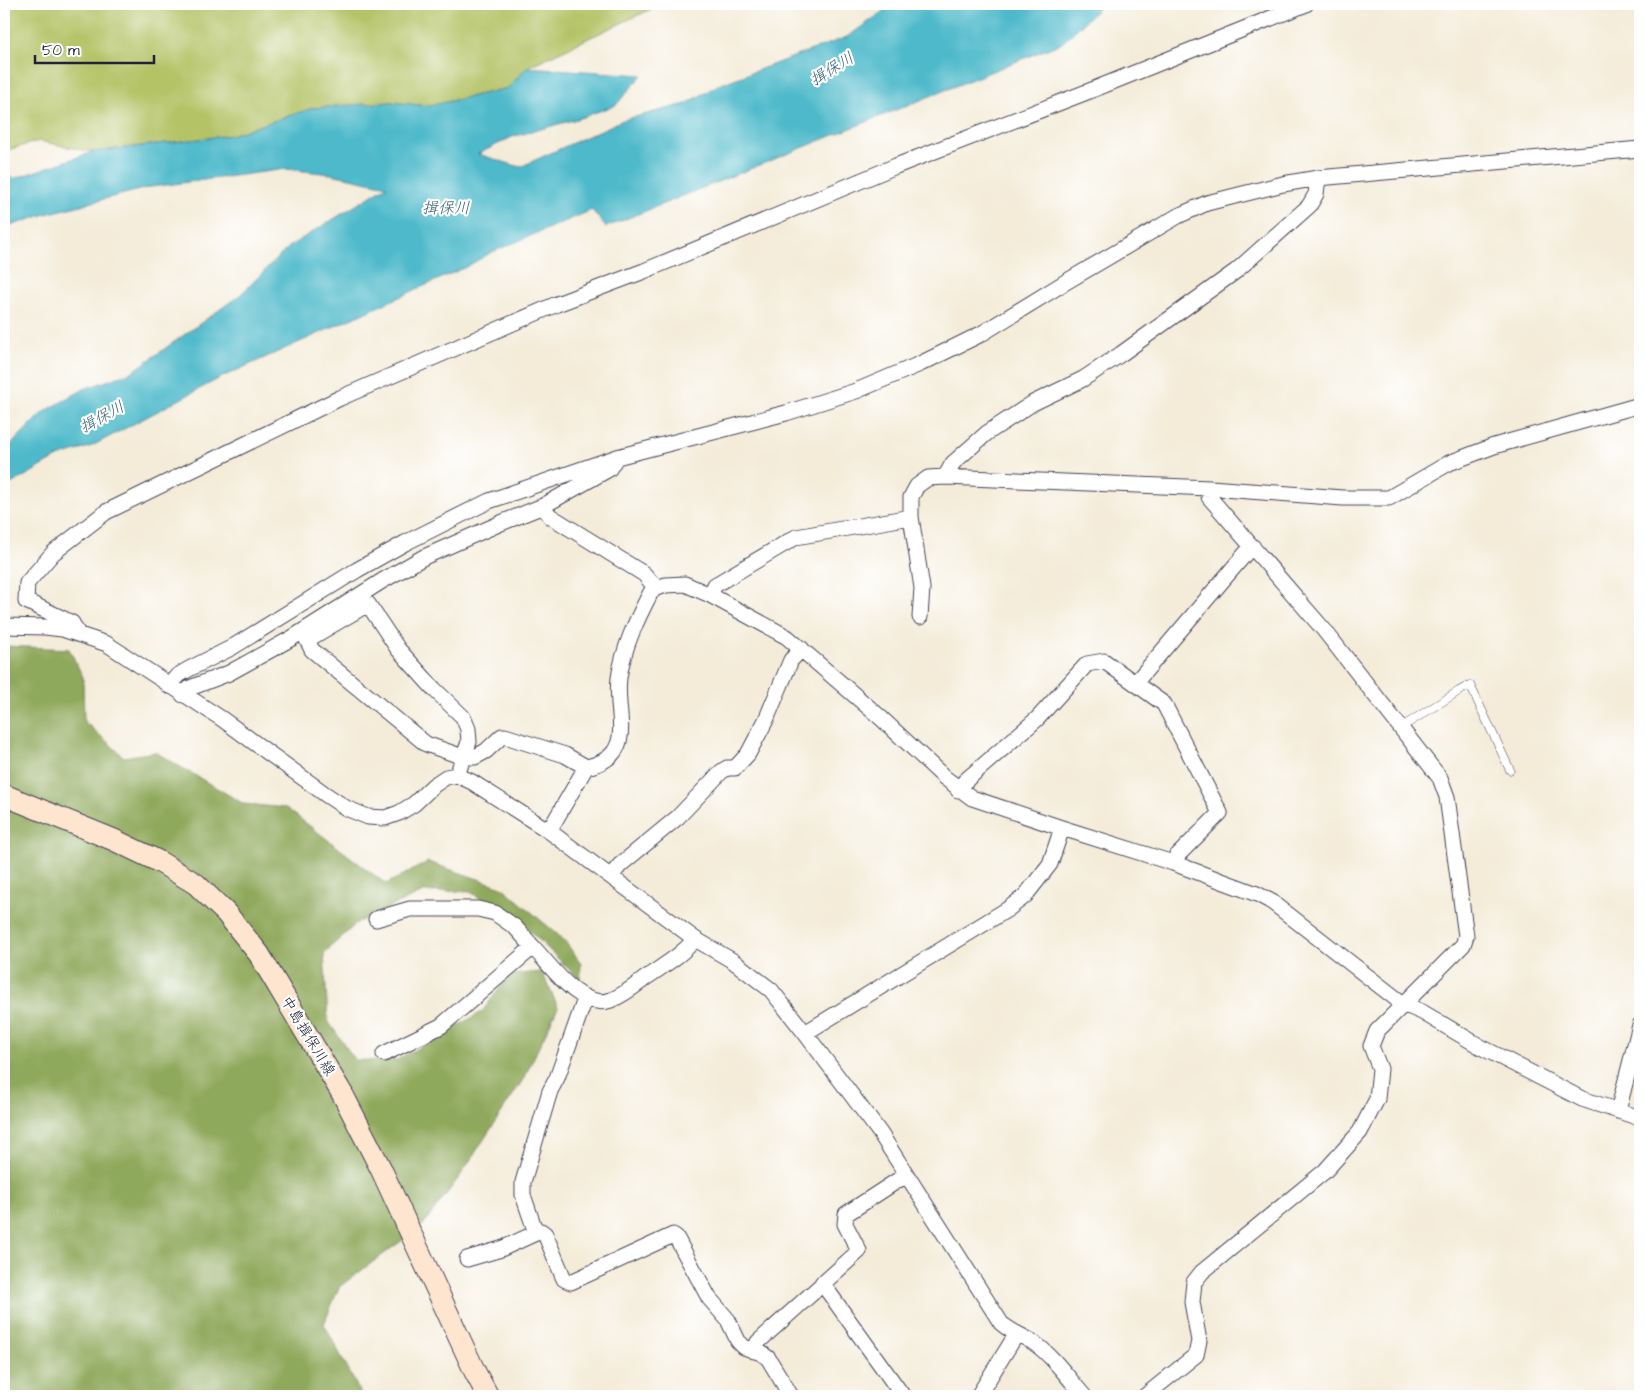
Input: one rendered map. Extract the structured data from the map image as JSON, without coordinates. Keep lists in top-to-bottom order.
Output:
{
  "streets": {
    "main road": ["中島揖保川線"]
  },
  "water": ["揖保川"],
  "scale_bar": "50 m"
}
